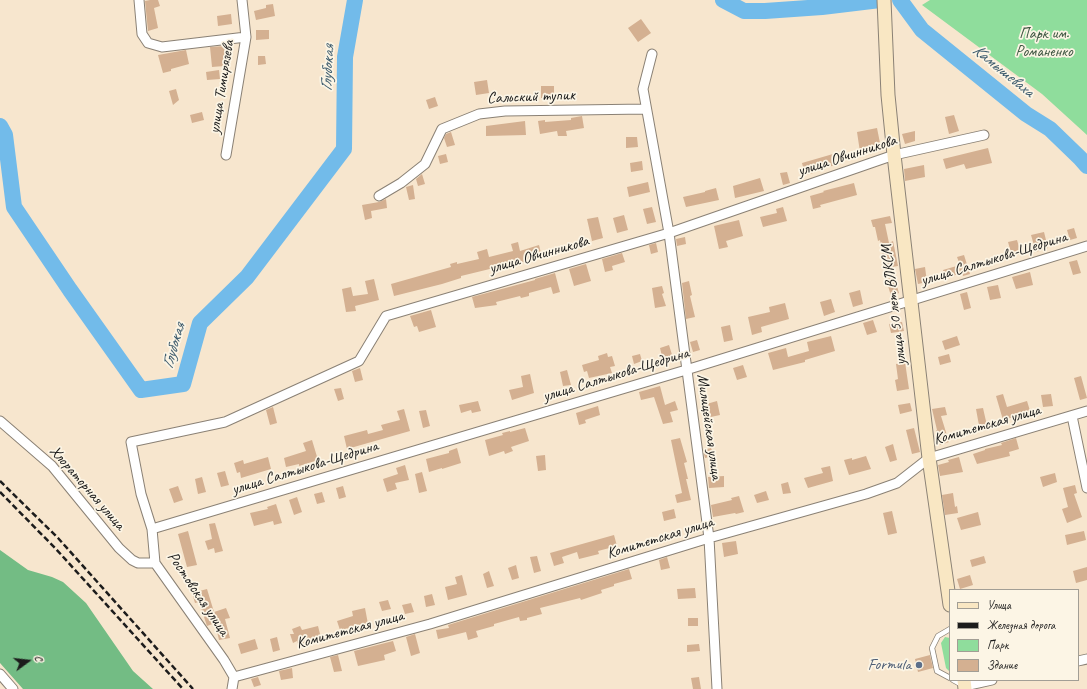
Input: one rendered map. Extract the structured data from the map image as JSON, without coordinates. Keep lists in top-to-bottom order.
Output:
{
  "streets": {
    "main road": ["улица 50 лет ВЛКСМ"],
    "street": [
      "улица Тимирязева",
      "Сальский тупик",
      "улица Овчинникова",
      "улица Салтыкова-Щедрина",
      "Комитетская улица",
      "Милицейская улица",
      "Хлораторная улица",
      "Ростовская улица"
    ]
  },
  "crossings": [
    ["Сальский тупик", "Милицейская улица"],
    ["улица Овчинникова", "улица 50 лет ВЛКСМ"],
    ["улица Овчинникова", "Милицейская улица"],
    ["улица Овчинникова", "Ростовская улица"],
    ["улица Салтыкова-Щедрина", "улица 50 лет ВЛКСМ"],
    ["улица Салтыкова-Щедрина", "Милицейская улица"],
    ["улица Салтыкова-Щедрина", "Ростовская улица"],
    ["улица 50 лет ВЛКСМ", "Комитетская улица"],
    ["Комитетская улица", "Милицейская улица"],
    ["Комитетская улица", "Ростовская улица"],
    ["Хлораторная улица", "Ростовская улица"]
  ],
  "water": ["Глубокая", "Камышеваха"],
  "parks": ["Парк им. Романенко"],
  "places": ["Formula"],
  "legend": [
    "Улица",
    "Железная дорога",
    "Парк",
    "Здание"
  ],
  "north": "right"
}
